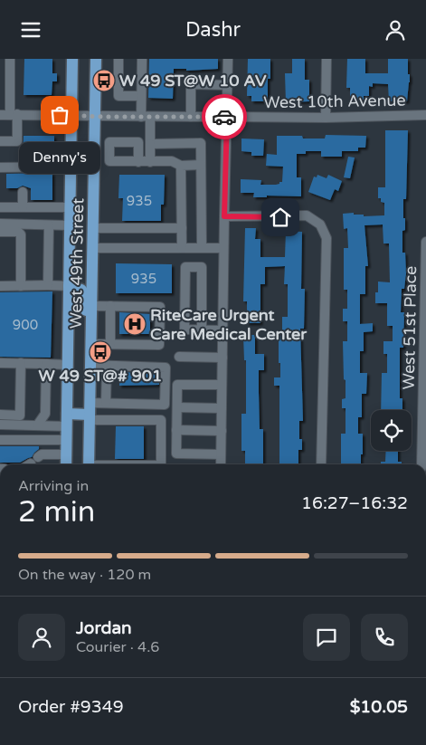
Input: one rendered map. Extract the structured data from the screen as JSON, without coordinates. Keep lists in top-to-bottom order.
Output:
{
  "streets": {
    "main road": ["West 49th Street"],
    "street": ["West 10th Avenue", "West 51st Place"]
  },
  "crossings": [
    ["West 10th Avenue", "West 49th Street"]
  ],
  "places": {
    "bus stop": ["W 49 ST@W 10 AV", "W 49 ST@# 901"],
    "other": ["Denny's"],
    "hospital": ["RiteCare Urgent Care Medical Center"]
  },
  "house_numbers": ["935", "935", "900"],
  "page": {
    "header": "Dashr",
    "bubble": "Denny's",
    "heading": ["2 min", "Arriving in", "16:27–16:32"],
    "panel": [
      "Jordan",
      "Courier · 4.6",
      "Order #9349",
      "$10.05"
    ],
    "bar": "On the way · 120 m"
  }
}
